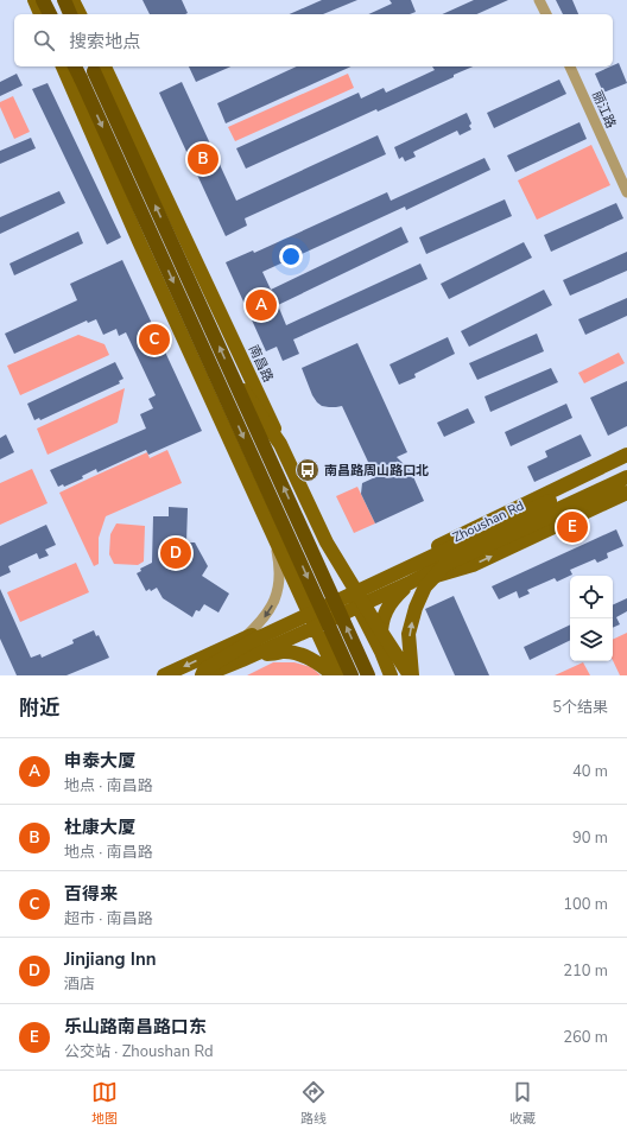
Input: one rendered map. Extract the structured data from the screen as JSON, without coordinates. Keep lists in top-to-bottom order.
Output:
{
  "streets": {
    "highway": ["南昌路"],
    "main road": ["Zhoushan Rd"],
    "street": ["丽江路"]
  },
  "crossings": [
    ["南昌路", "Zhoushan Rd"]
  ],
  "places": {
    "bus stop": ["南昌路周山路口北"]
  },
  "page": {
    "search": "搜索地点",
    "pins": [
      "B",
      "A",
      "C",
      "E",
      "D"
    ],
    "heading": ["附近", "5个结果"],
    "list": [
      {
        "mark": "A",
        "name": "申泰大厦",
        "note": "地点 · 南昌路",
        "value": "40 m"
      },
      {
        "mark": "B",
        "name": "杜康大厦",
        "note": "地点 · 南昌路",
        "value": "90 m"
      },
      {
        "mark": "C",
        "name": "百得来",
        "note": "超市 · 南昌路",
        "value": "100 m"
      },
      {
        "mark": "D",
        "name": "Jinjiang Inn",
        "note": "酒店",
        "value": "210 m"
      },
      {
        "mark": "E",
        "name": "乐山路南昌路口东",
        "note": "公交站 · Zhoushan Rd",
        "value": "260 m"
      }
    ],
    "nav": ["地图", "路线", "收藏"]
  }
}
